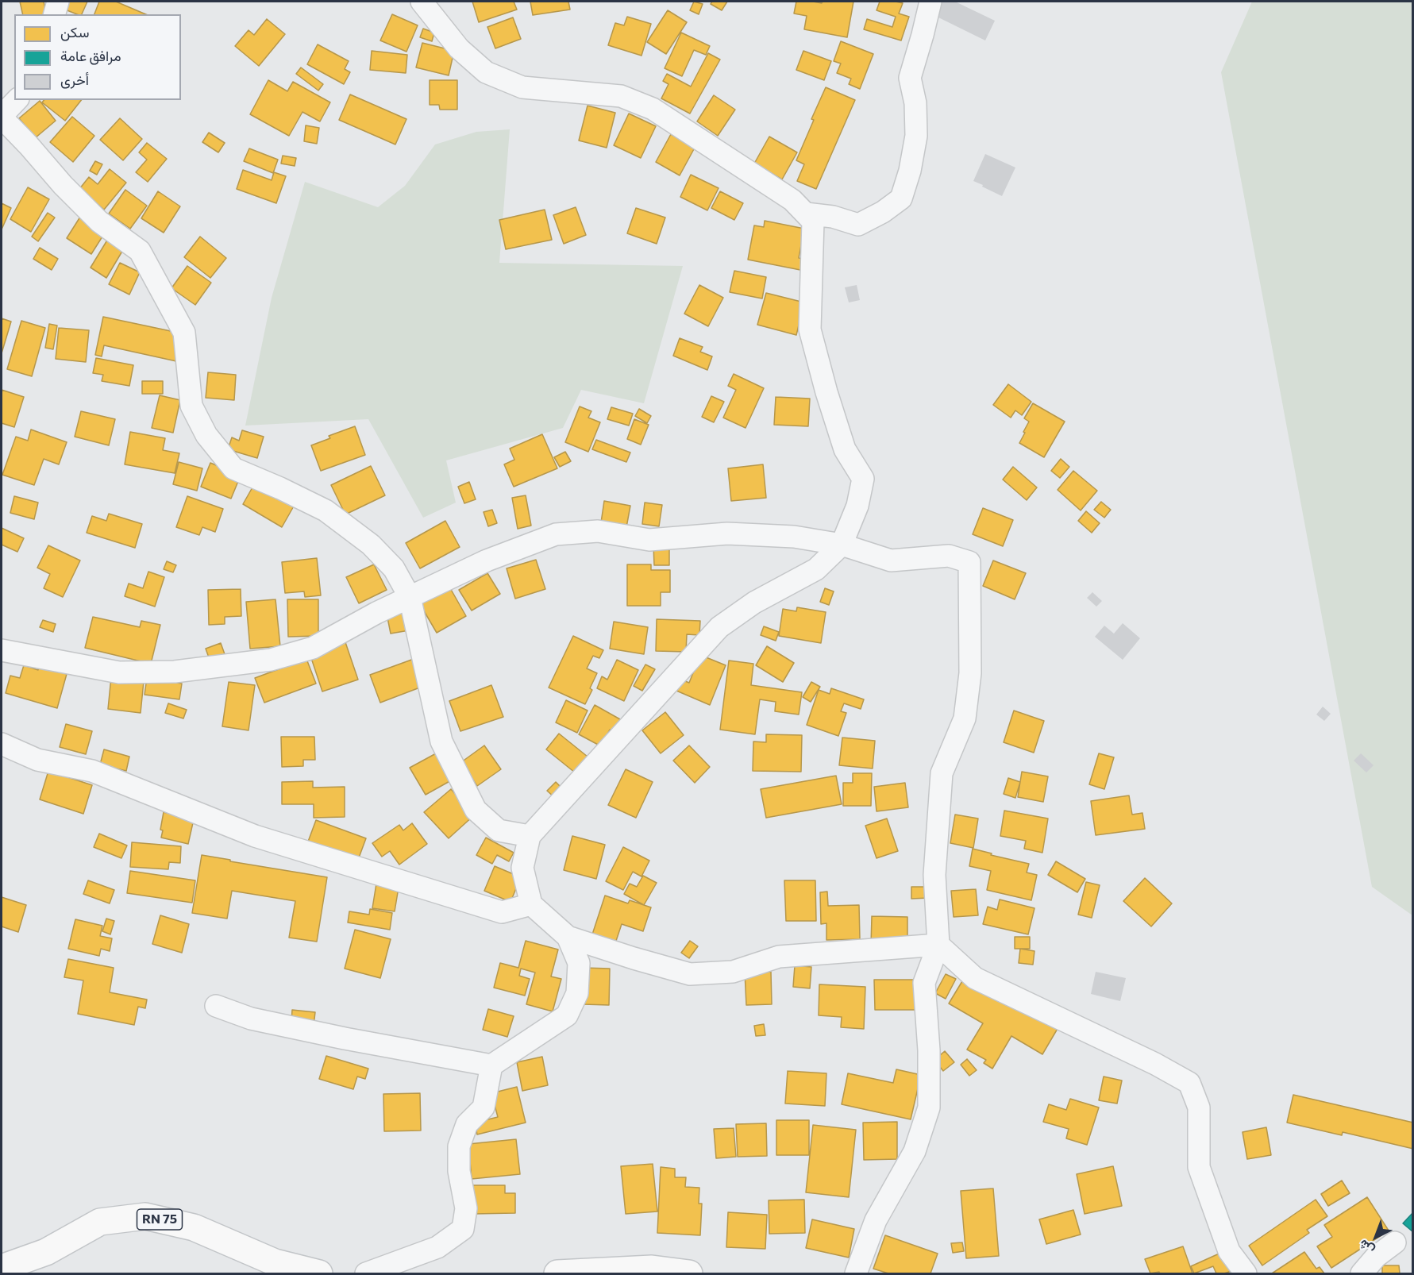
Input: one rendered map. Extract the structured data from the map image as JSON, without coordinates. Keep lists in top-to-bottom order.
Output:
{
  "streets": {
    "main road": ["RN 75"]
  },
  "legend": ["سكن", "مرافق عامة", "أخرى"],
  "north": "bottom left"
}
